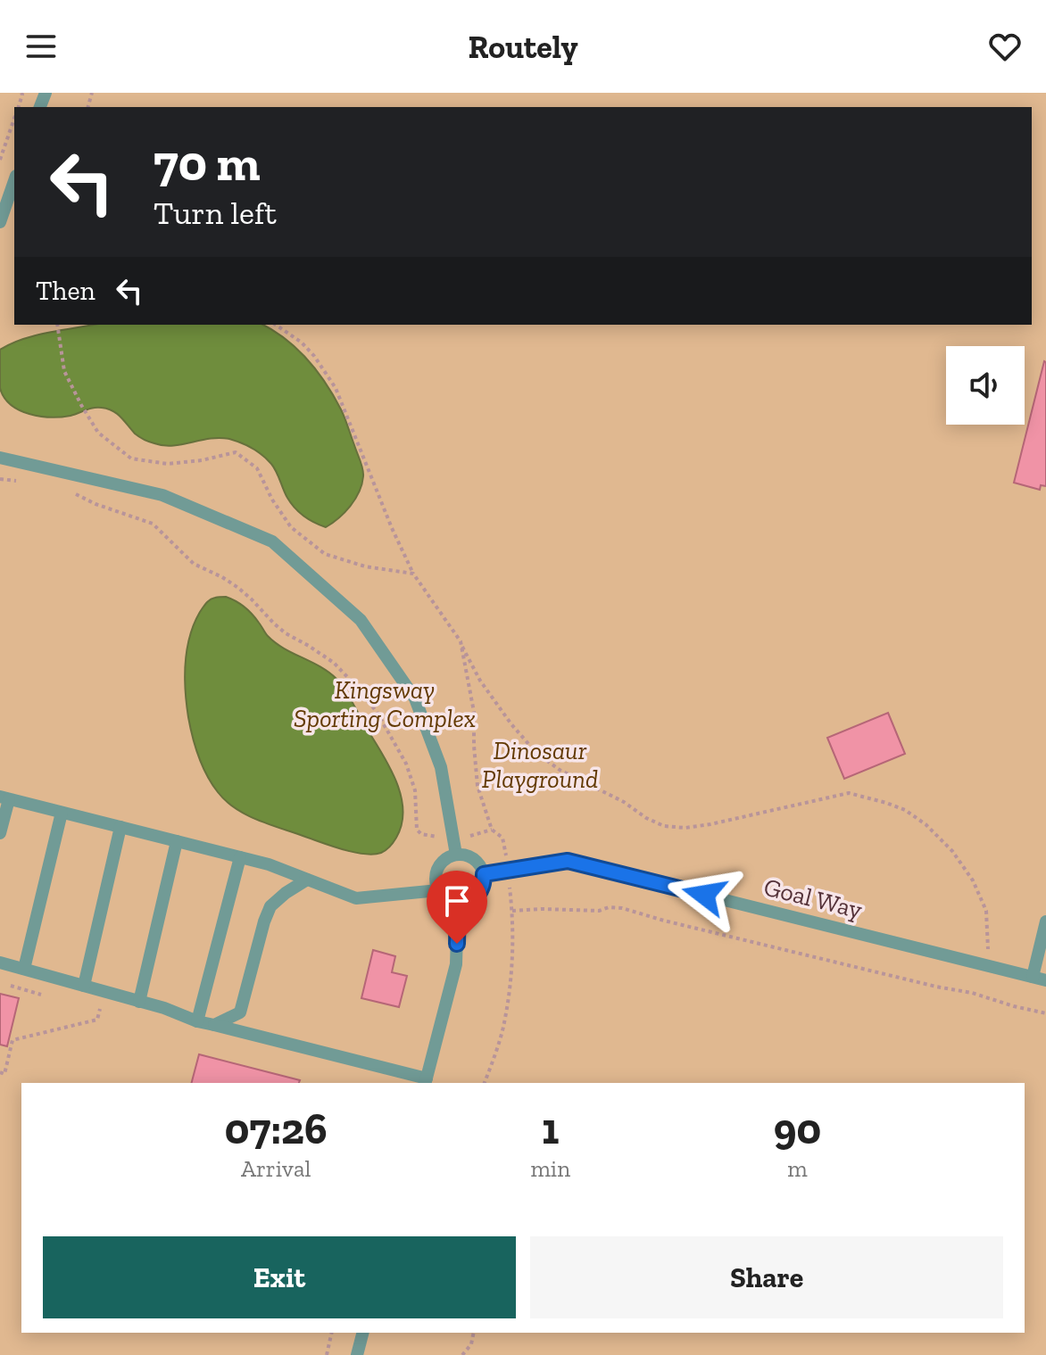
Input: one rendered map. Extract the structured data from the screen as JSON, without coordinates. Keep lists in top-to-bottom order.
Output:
{
  "streets": {
    "lane": ["Goal Way"]
  },
  "parks": ["Kingsway Sporting Complex", "Dinosaur Playground"],
  "page": {
    "header": "Routely",
    "turn": ["70 m", "Turn left"],
    "then": "Then",
    "eta": [
      "07:26",
      "Arrival",
      "1",
      "min",
      "90",
      "m"
    ],
    "buttons": ["Exit", "Share"]
  }
}
